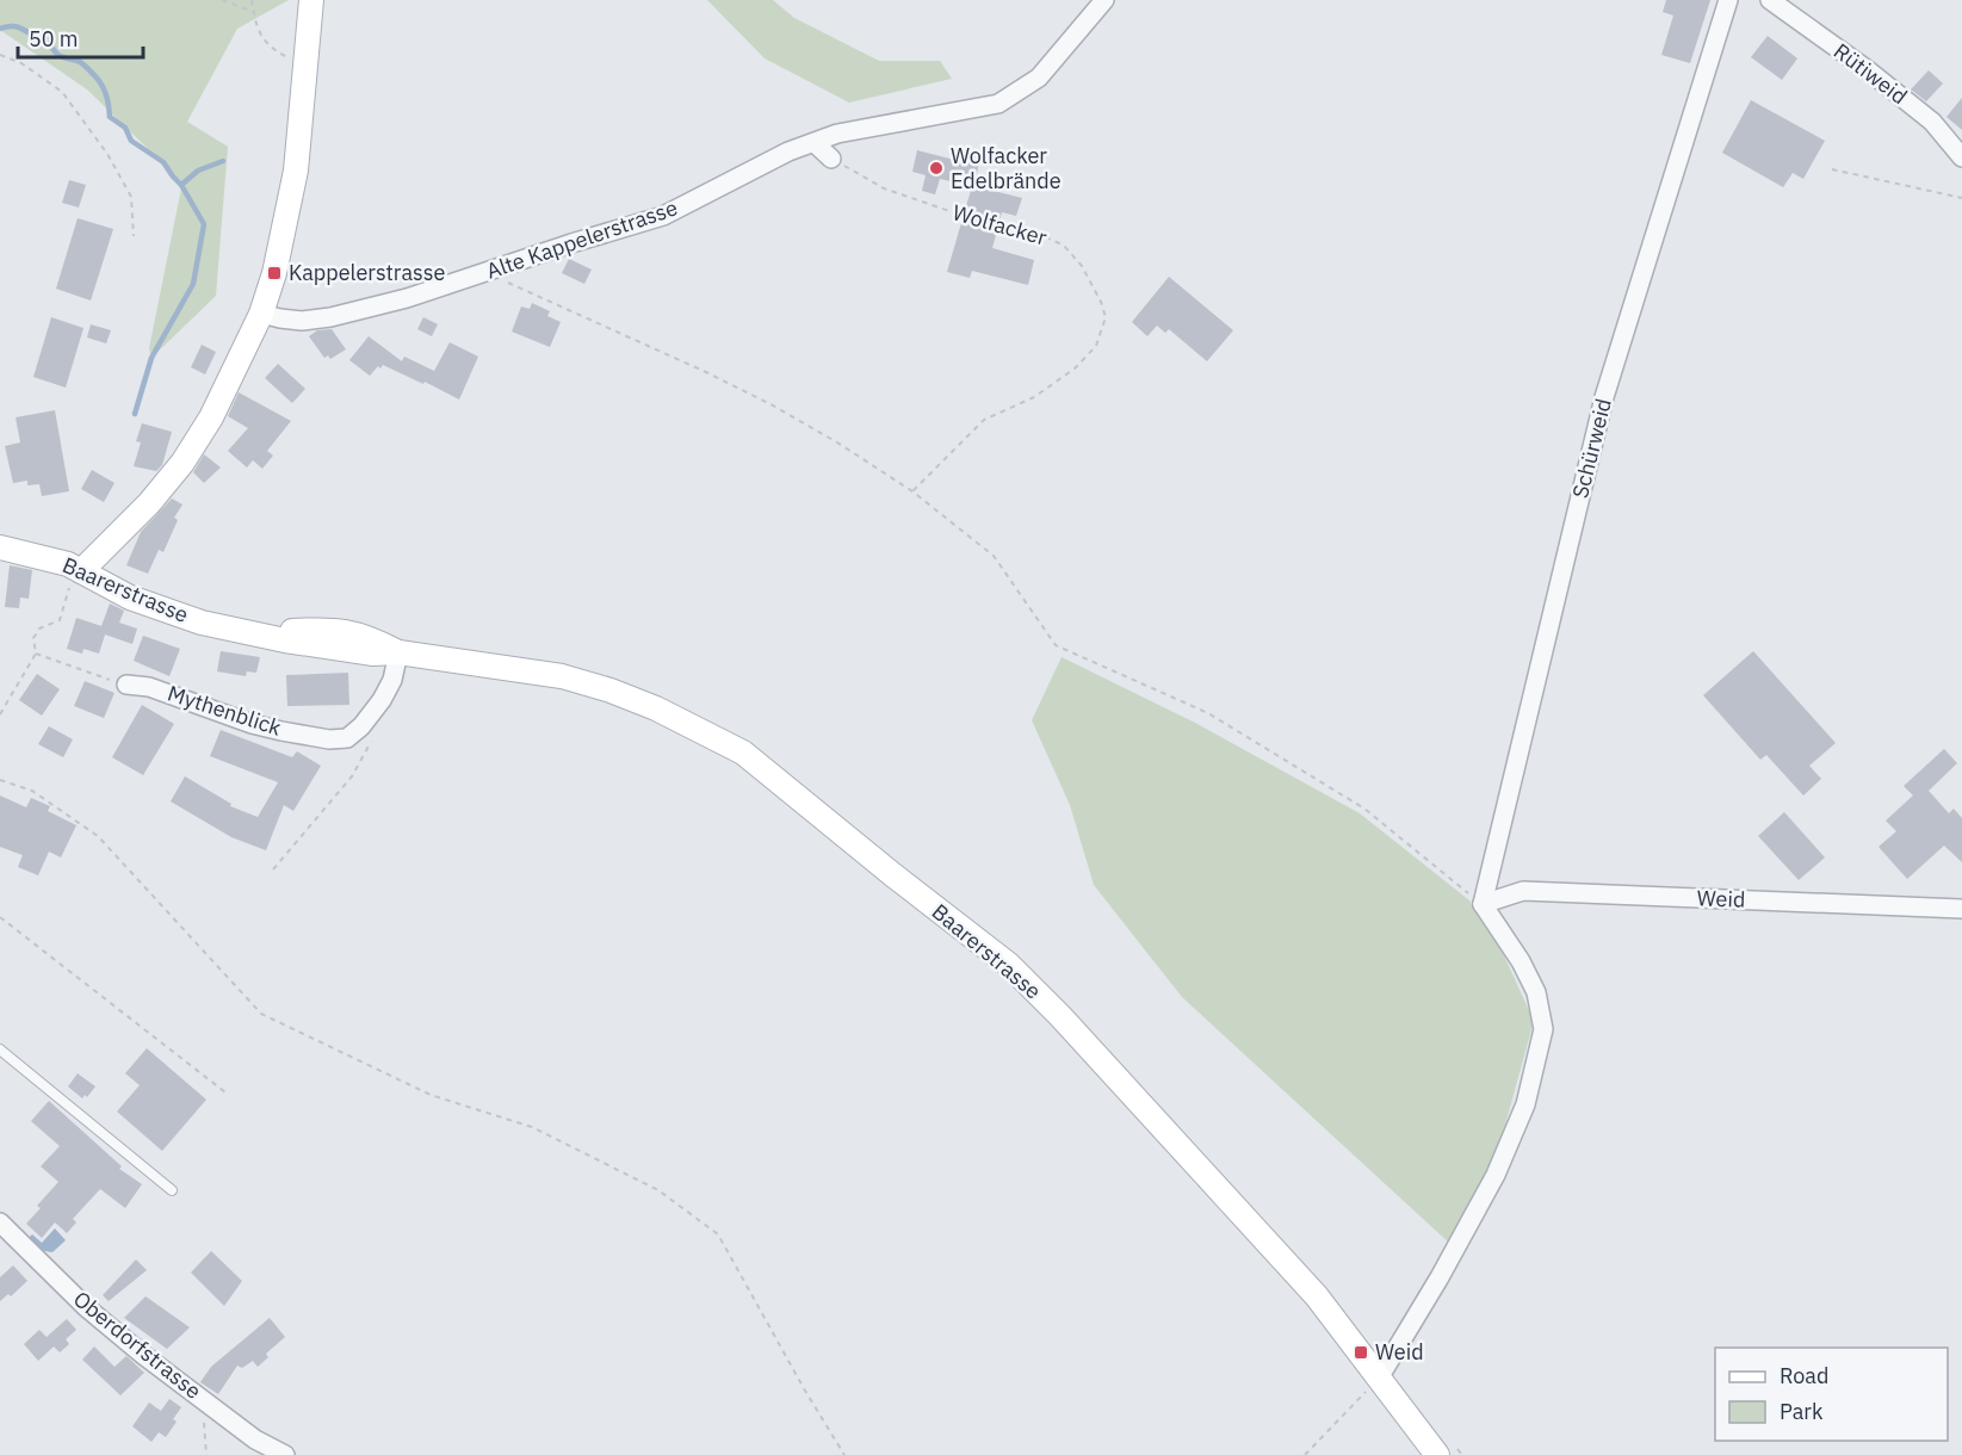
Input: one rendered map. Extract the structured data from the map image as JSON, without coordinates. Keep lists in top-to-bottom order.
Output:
{
  "streets": {
    "street": [
      "Rütiweid",
      "Alte Kappelerstrasse",
      "Schürweid",
      "Baarerstrasse",
      "Mythenblick",
      "Weid",
      "Oberdorfstrasse"
    ],
    "path": ["Wolfacker"]
  },
  "crossings": [
    ["Schürweid", "Weid"],
    ["Baarerstrasse", "Mythenblick"]
  ],
  "places": {
    "other": ["Wolfacker Edelbrände"],
    "transit": ["Kappelerstrasse", "Weid"]
  },
  "legend": ["Road", "Park"],
  "scale_bar": "50 m"
}
